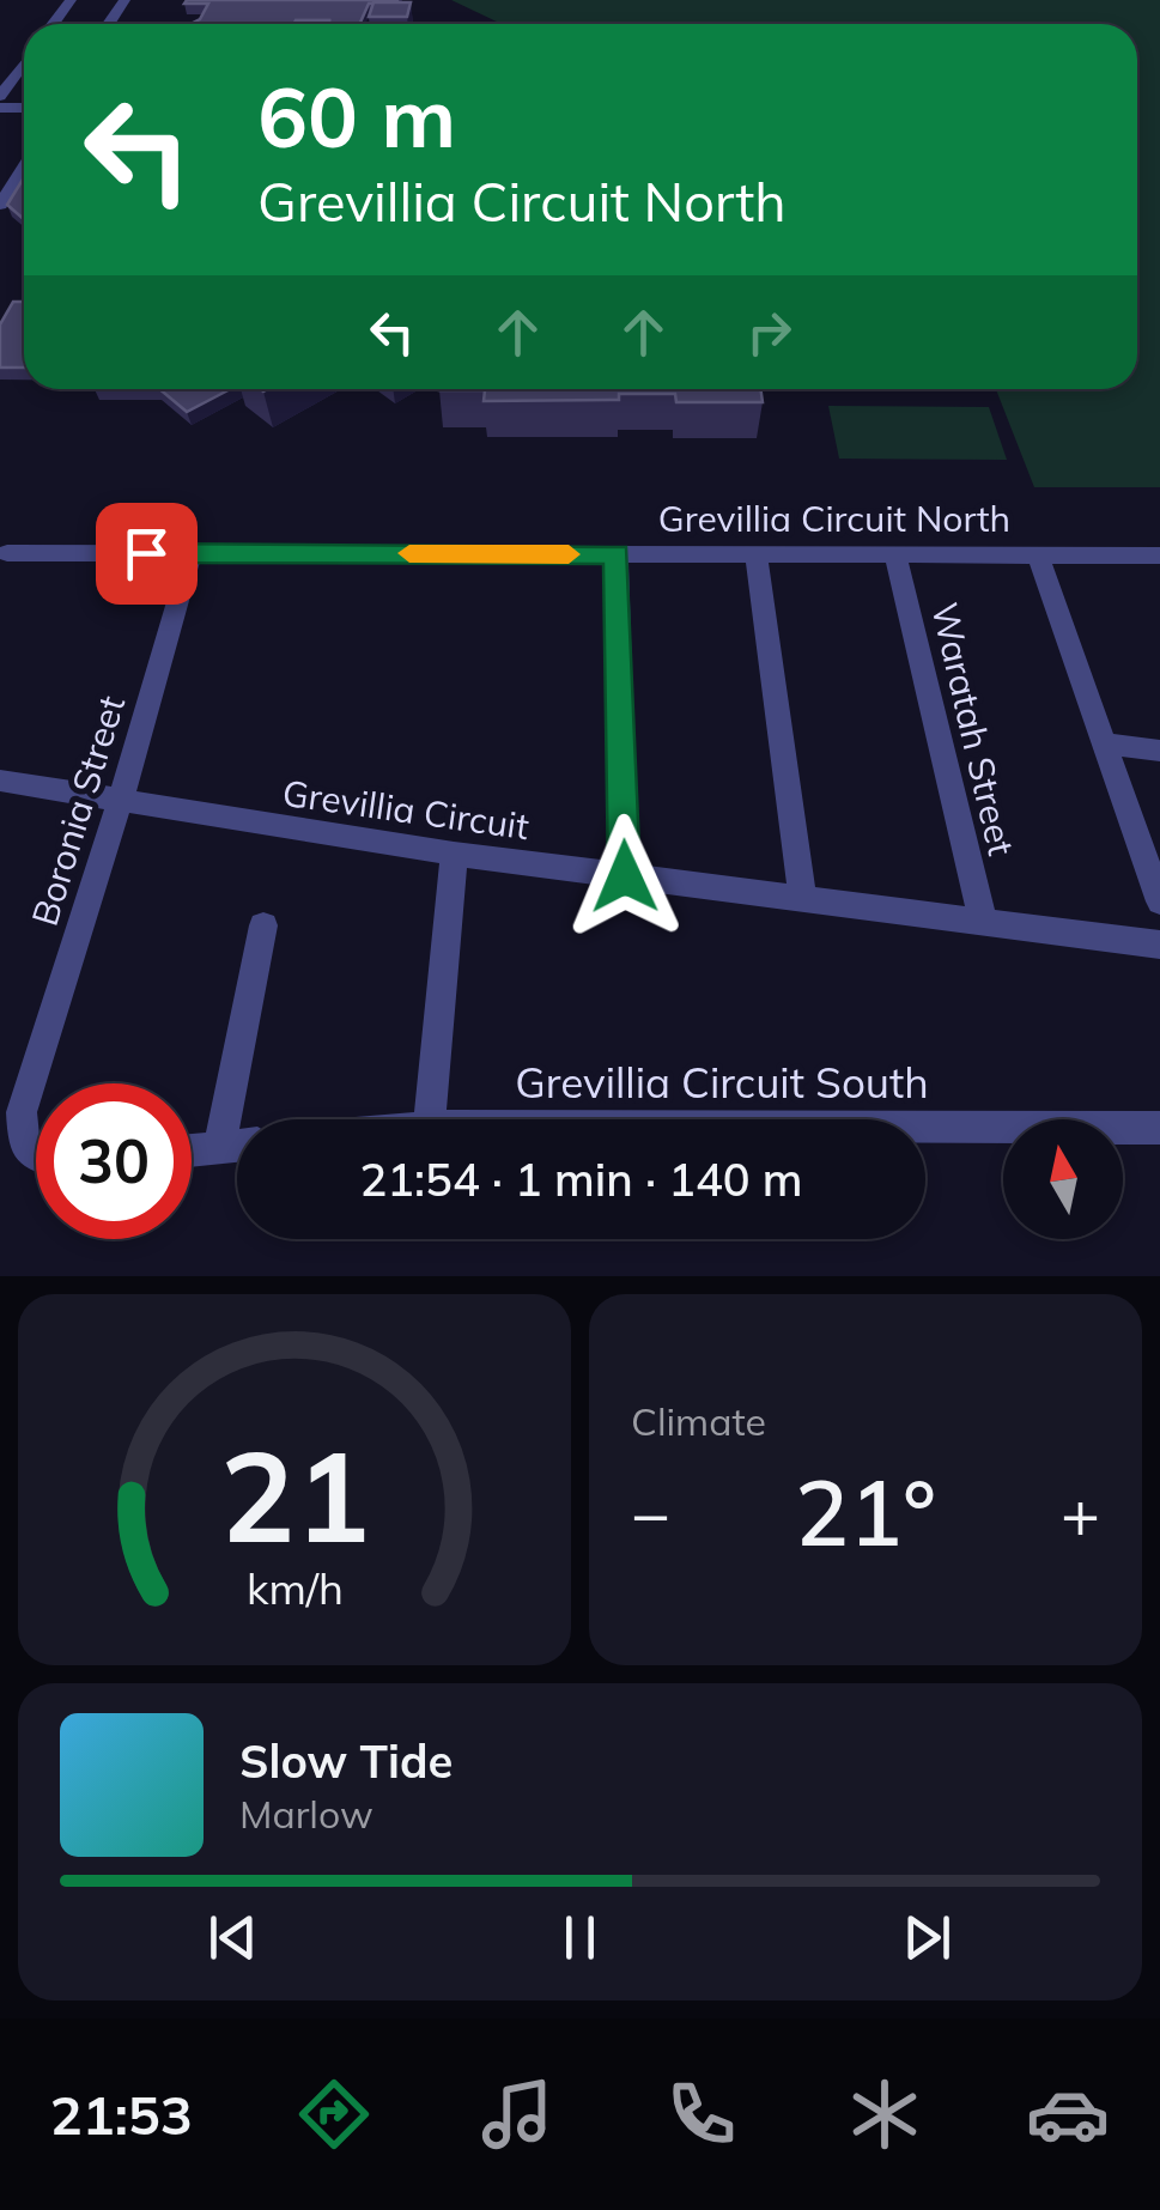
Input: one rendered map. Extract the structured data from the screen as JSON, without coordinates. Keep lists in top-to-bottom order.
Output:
{
  "streets": {
    "street": [
      "Grevillia Circuit North",
      "Waratah Street",
      "Grevillia Circuit",
      "Boronia Street",
      "Grevillia Circuit South"
    ]
  },
  "crossings": [
    ["Grevillia Circuit North", "Waratah Street"],
    ["Grevillia Circuit North", "Boronia Street"],
    ["Waratah Street", "Grevillia Circuit"],
    ["Grevillia Circuit", "Boronia Street"]
  ],
  "north": "top",
  "page": {
    "turn": ["60 m", "Grevillia Circuit North"],
    "limit": "30",
    "trip": "21:54 · 1 min · 140 m",
    "tile": "Climate",
    "heat": ["−", "21°", "+"],
    "song": ["Slow Tide", "Marlow"],
    "tabs": "21:53",
    "gauge": ["21", "km/h"]
  }
}
